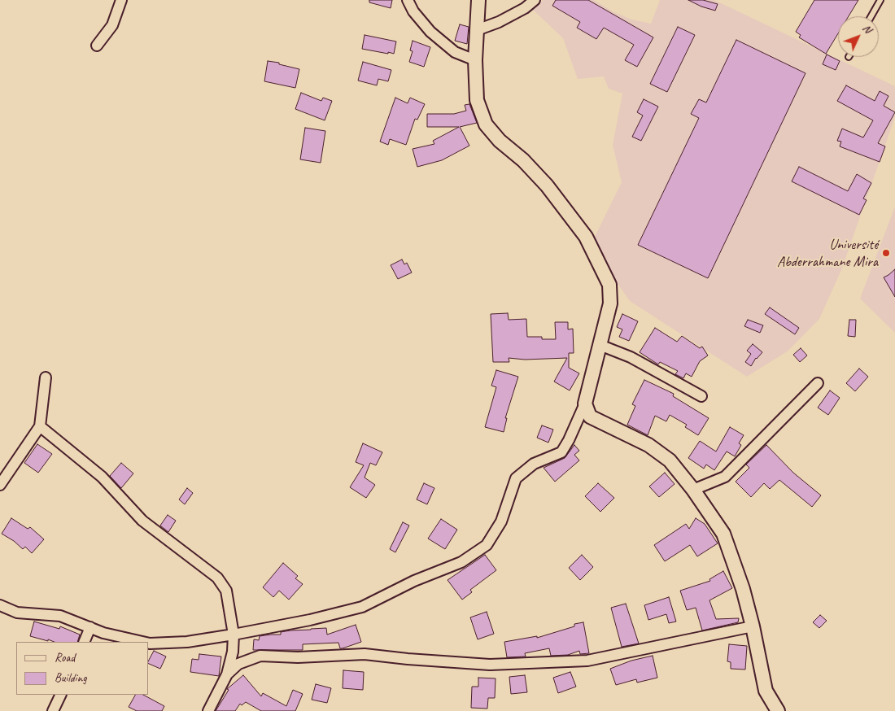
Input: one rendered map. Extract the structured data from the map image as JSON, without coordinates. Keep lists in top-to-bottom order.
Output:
{
  "places": ["Université Abderrahmane Mira"],
  "legend": ["Road", "Building"],
  "north": "top right"
}
